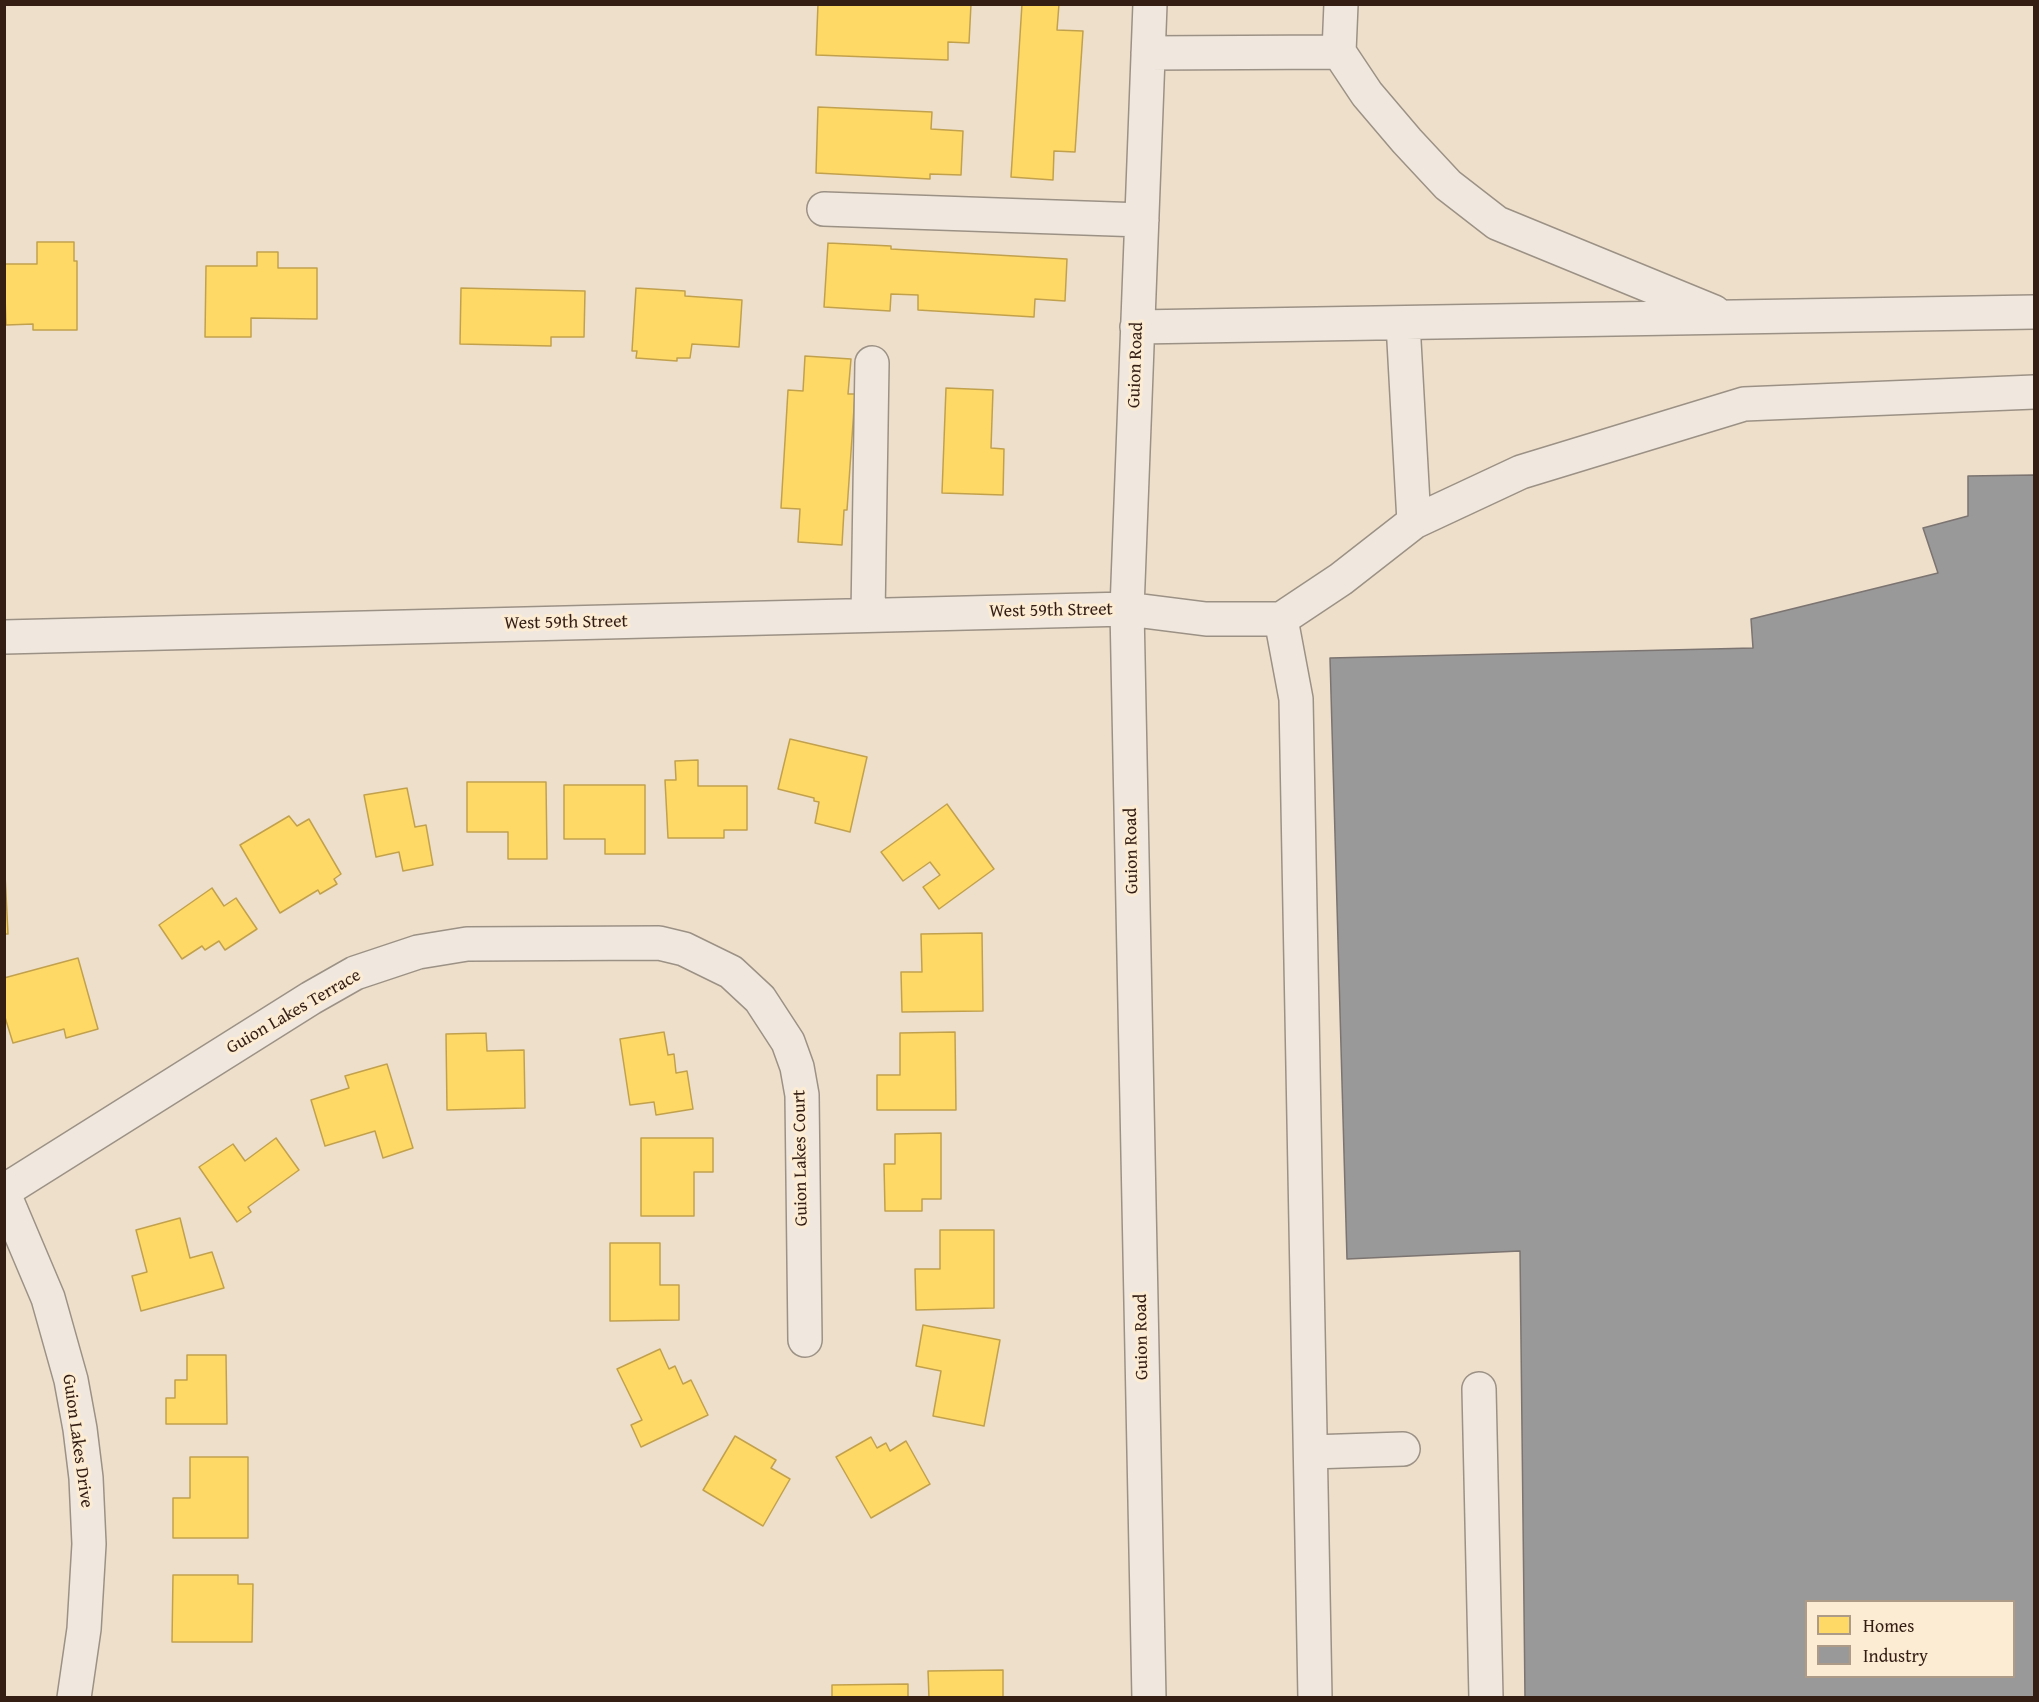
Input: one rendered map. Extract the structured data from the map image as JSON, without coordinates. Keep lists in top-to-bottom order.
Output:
{
  "streets": {
    "street": [
      "Guion Road",
      "West 59th Street",
      "Guion Lakes Terrace",
      "Guion Lakes Court",
      "Guion Lakes Drive"
    ]
  },
  "crossings": [
    ["Guion Road", "West 59th Street"],
    ["Guion Lakes Terrace", "Guion Lakes Court"],
    ["Guion Lakes Terrace", "Guion Lakes Drive"]
  ],
  "legend": ["Homes", "Industry"]
}
